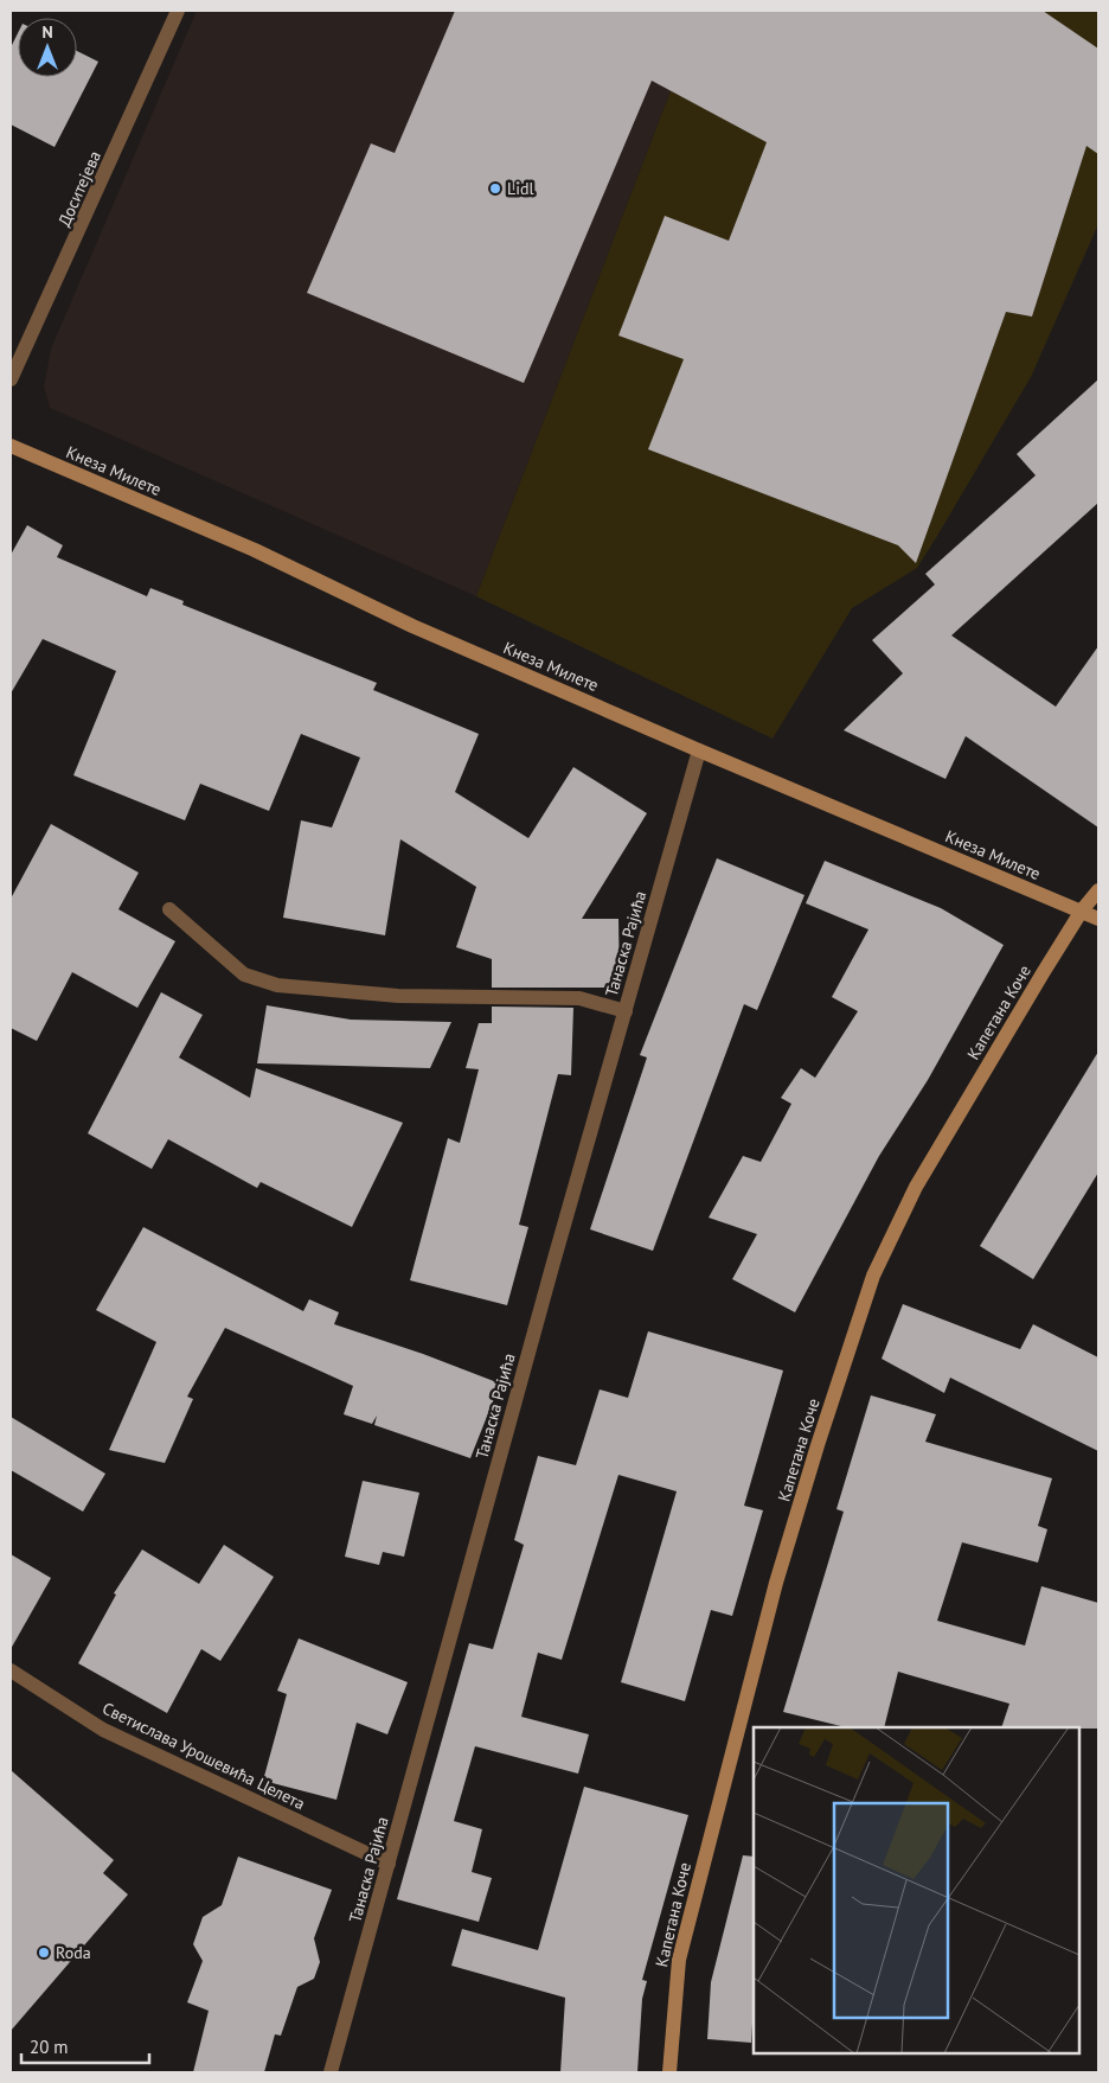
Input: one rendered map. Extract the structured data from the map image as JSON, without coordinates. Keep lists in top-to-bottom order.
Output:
{
  "streets": {
    "main road": ["Кнеза Милете", "Капетана Коче"],
    "street": ["Доситејева", "Танаска Рајића", "Светислава Урошевића Целета"]
  },
  "crossings": [
    ["Кнеза Милете", "Танаска Рајића"],
    ["Кнеза Милете", "Капетана Коче"],
    ["Танаска Рајића", "Светислава Урошевића Целета"]
  ],
  "places": ["Lidl", "Roda"],
  "scale_bar": "20 m",
  "north": "top"
}
